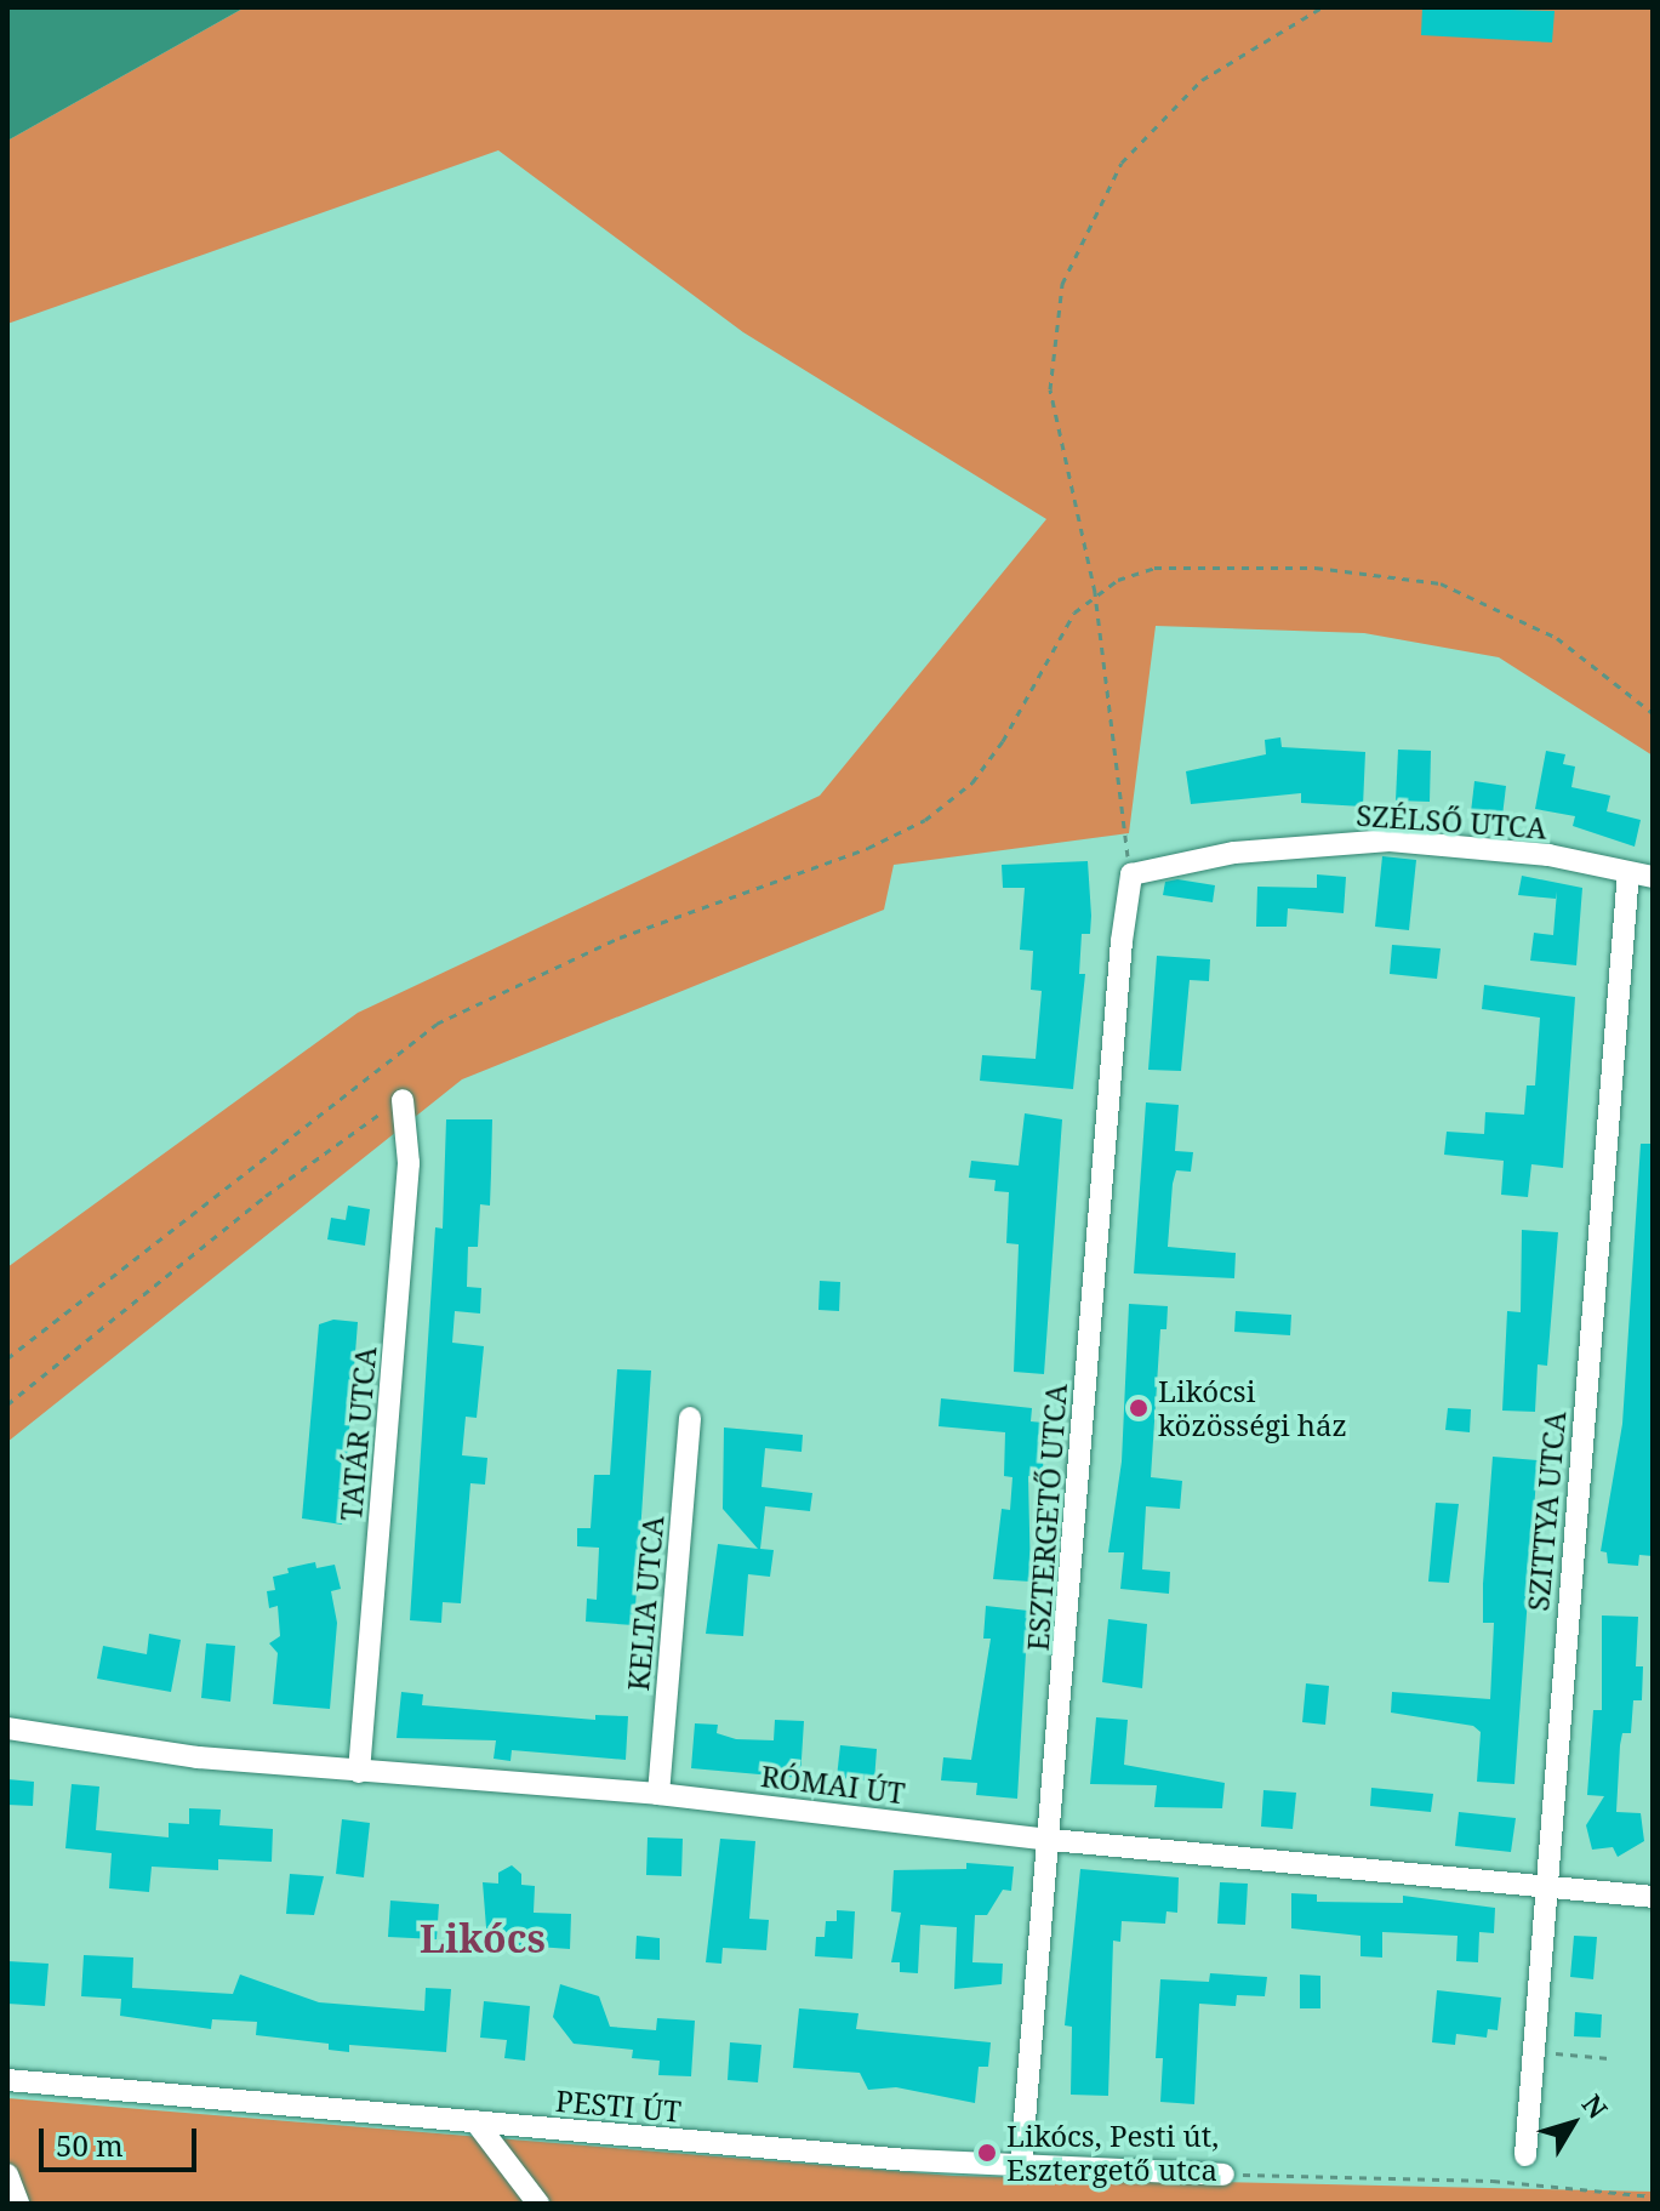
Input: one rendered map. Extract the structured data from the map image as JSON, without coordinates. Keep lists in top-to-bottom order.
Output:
{
  "streets": {
    "street": [
      "SZÉLSŐ UTCA",
      "TATÁR UTCA",
      "SZITTYA UTCA",
      "ESZTERGETŐ UTCA",
      "KELTA UTCA",
      "RÓMAI ÚT",
      "PESTI ÚT"
    ]
  },
  "crossings": [
    ["SZÉLSŐ UTCA", "SZITTYA UTCA"],
    ["SZÉLSŐ UTCA", "ESZTERGETŐ UTCA"],
    ["TATÁR UTCA", "RÓMAI ÚT"],
    ["SZITTYA UTCA", "RÓMAI ÚT"],
    ["ESZTERGETŐ UTCA", "RÓMAI ÚT"],
    ["ESZTERGETŐ UTCA", "PESTI ÚT"],
    ["KELTA UTCA", "RÓMAI ÚT"]
  ],
  "districts": ["Likócs"],
  "places": ["Likócsi közösségi ház", "Likócs, Pesti út, Esztergető utca"],
  "scale_bar": "50 m",
  "north": "top right"
}
